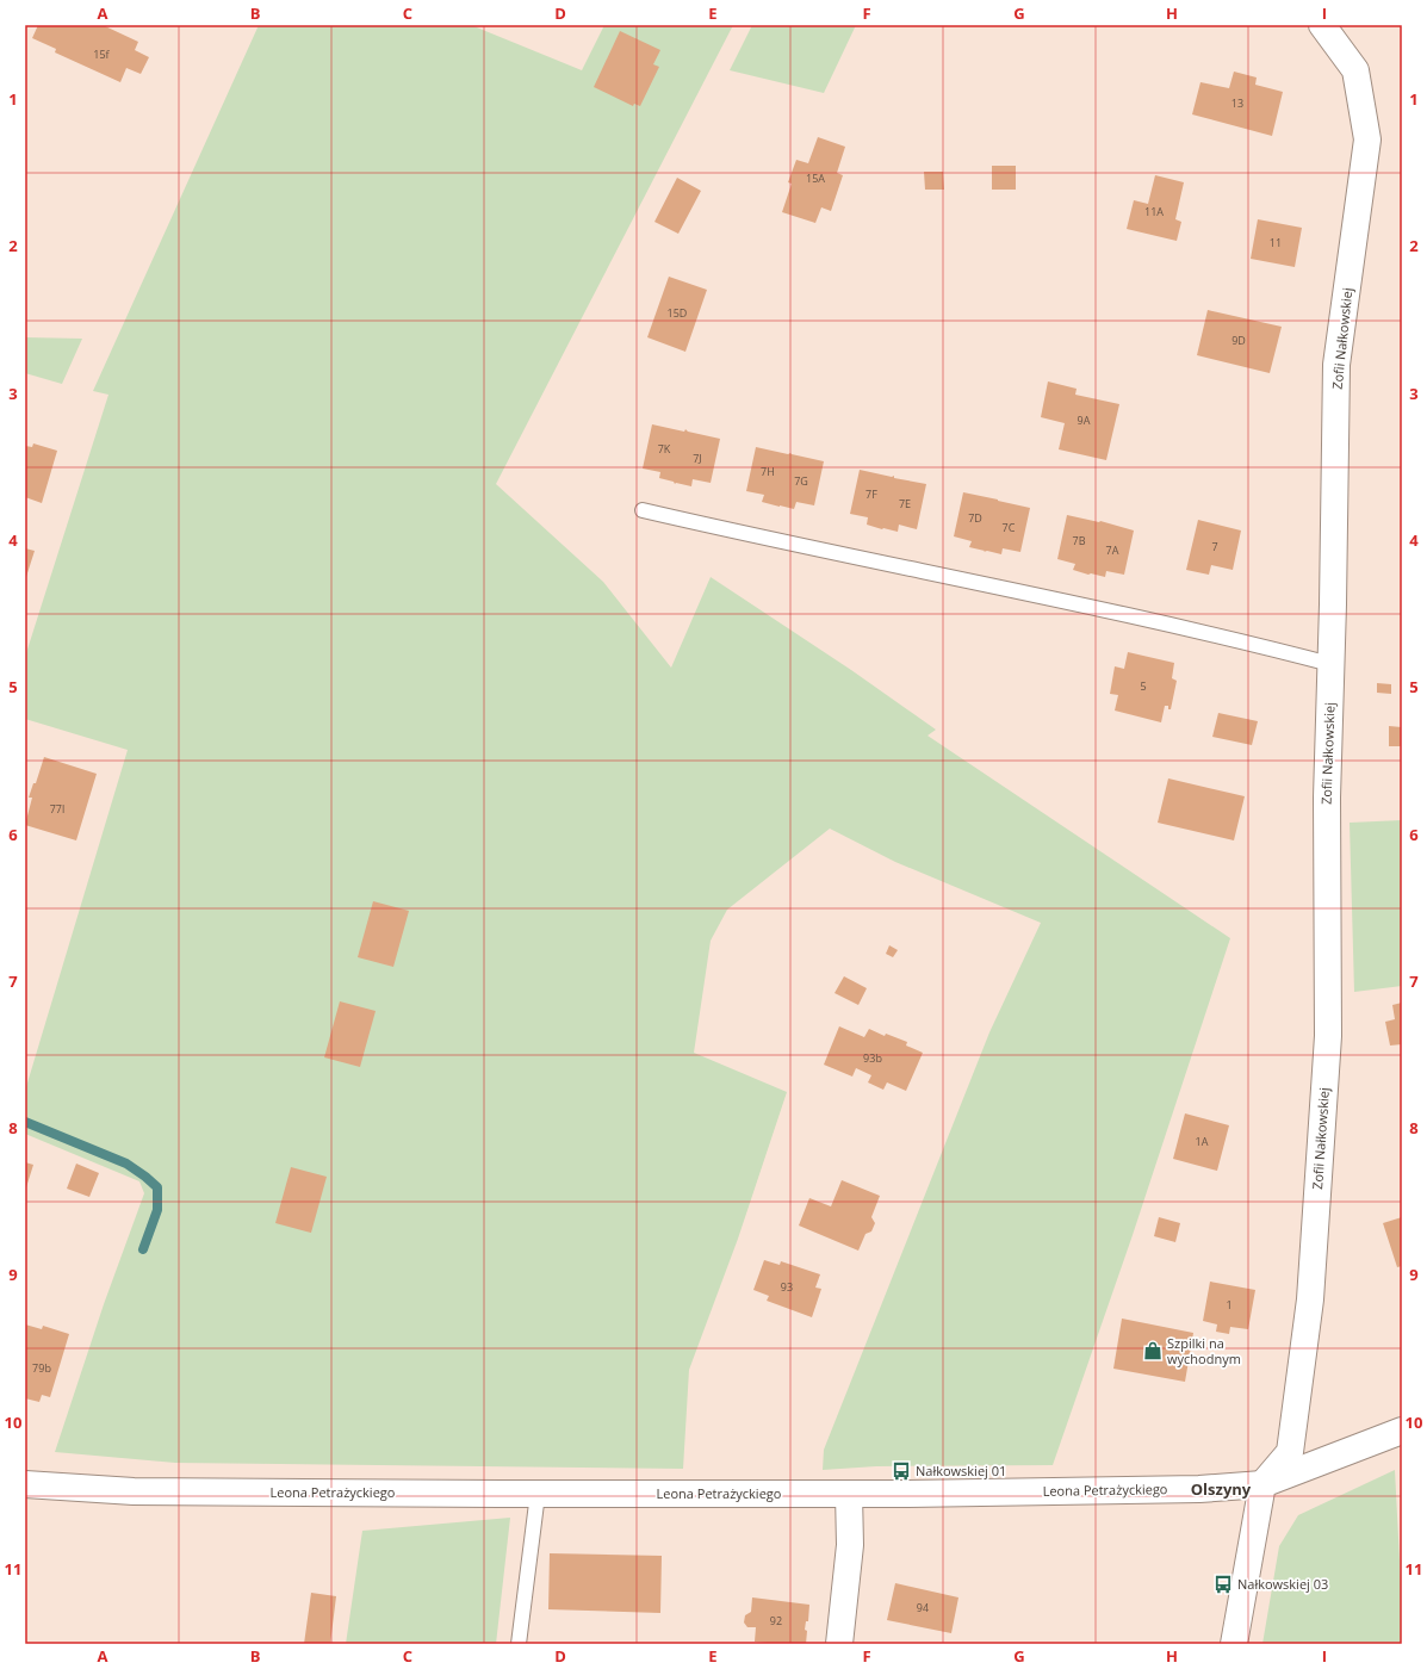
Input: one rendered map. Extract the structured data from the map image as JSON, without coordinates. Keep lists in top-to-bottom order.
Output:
{
  "streets": {
    "street": ["Zofii Nałkowskiej", "Leona Petrażyckiego"]
  },
  "crossings": [
    ["Zofii Nałkowskiej", "Leona Petrażyckiego"]
  ],
  "districts": ["Olszyny"],
  "places": {
    "shop": ["Szpilki na wychodnym"],
    "bus stop": ["Nałkowskiej 01", "Nałkowskiej 03"]
  },
  "house_numbers": [
    "15f",
    "13",
    "15A",
    "11A",
    "11",
    "15D",
    "9D",
    "9A",
    "7K",
    "7J",
    "7H",
    "7G",
    "7F",
    "7E",
    "7D",
    "7C",
    "7B",
    "7",
    "7A",
    "5",
    "77l",
    "93b",
    "1A",
    "93",
    "1",
    "79b",
    "94",
    "92"
  ],
  "grid": {
    "columns": [
      "A",
      "B",
      "C",
      "D",
      "E",
      "F",
      "G",
      "H",
      "I"
    ],
    "rows": [
      "1",
      "2",
      "3",
      "4",
      "5",
      "6",
      "7",
      "8",
      "9",
      "10",
      "11"
    ]
  }
}
